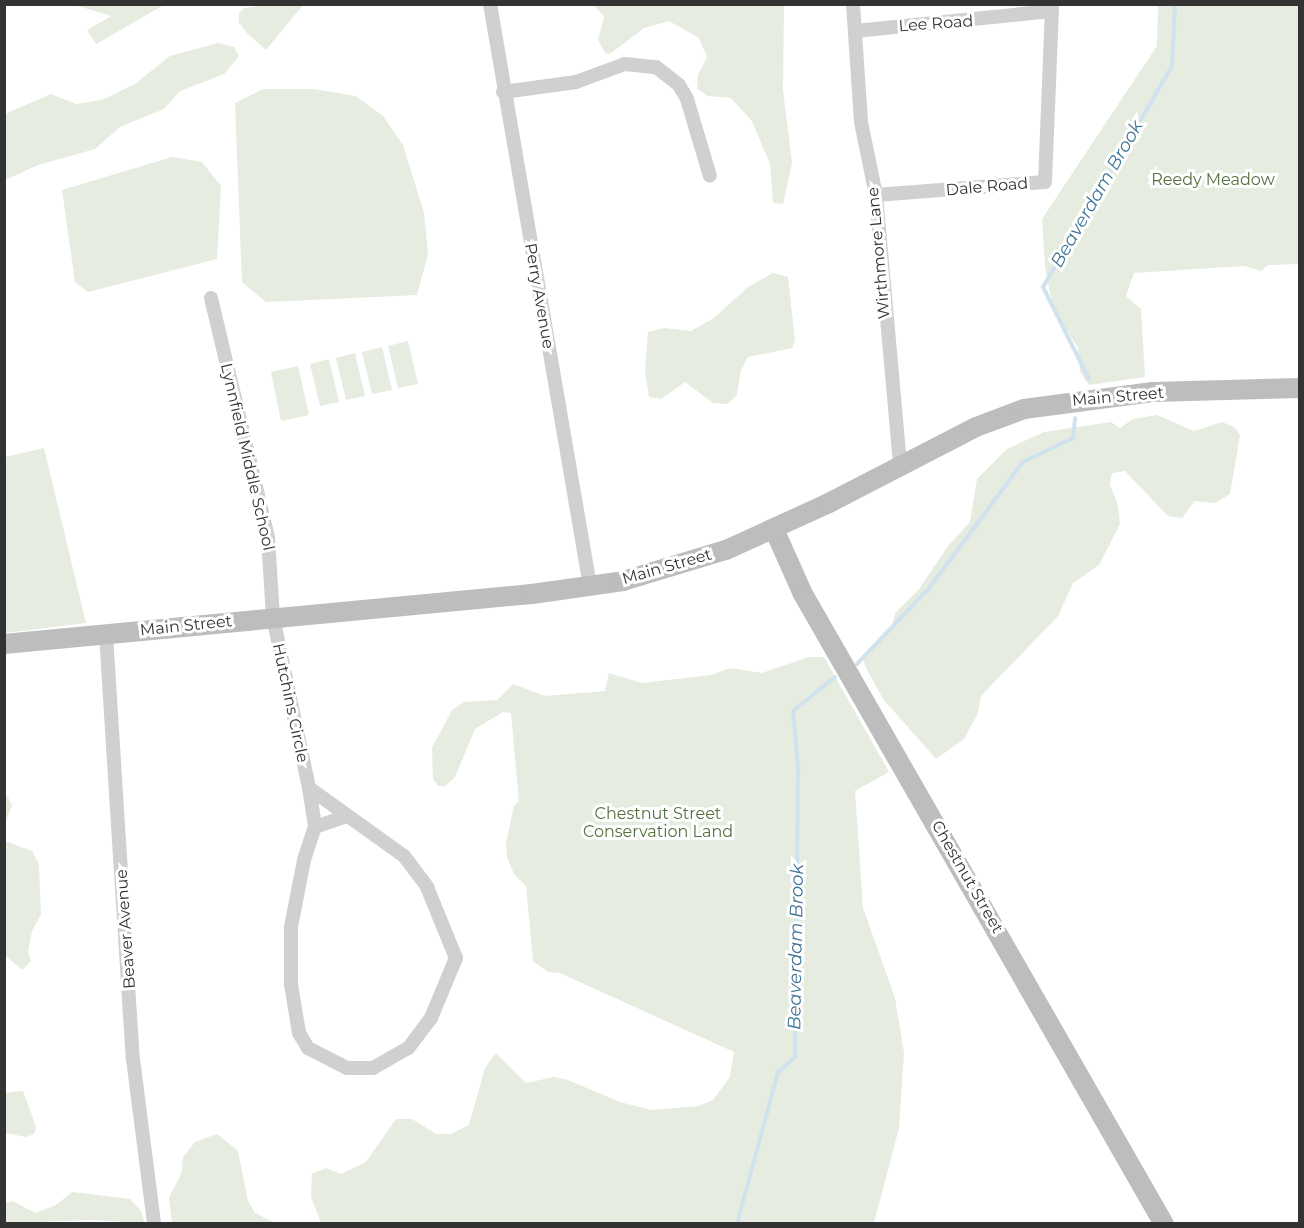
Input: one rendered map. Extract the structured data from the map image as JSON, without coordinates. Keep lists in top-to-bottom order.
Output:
{
  "streets": {
    "street": [
      "Lee Road",
      "Dale Road",
      "Wirthmore Lane",
      "Perry Avenue",
      "Main Street",
      "Lynnfield Middle School",
      "Hutchins Circle",
      "Chestnut Street",
      "Beaver Avenue"
    ]
  },
  "crossings": [
    ["Lee Road", "Dale Road"],
    ["Lee Road", "Wirthmore Lane"],
    ["Dale Road", "Wirthmore Lane"],
    ["Wirthmore Lane", "Main Street"],
    ["Perry Avenue", "Main Street"],
    ["Main Street", "Lynnfield Middle School"],
    ["Main Street", "Hutchins Circle"],
    ["Main Street", "Chestnut Street"],
    ["Main Street", "Beaver Avenue"],
    ["Lynnfield Middle School", "Hutchins Circle"]
  ],
  "water": ["Beaverdam Brook"],
  "parks": ["Reedy Meadow", "Chestnut Street Conservation Land"]
}
